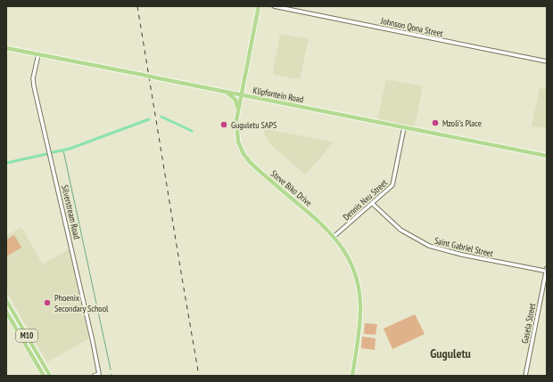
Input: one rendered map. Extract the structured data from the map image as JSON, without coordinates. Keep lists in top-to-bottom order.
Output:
{
  "streets": {
    "main road": ["Klipfontein Road", "Steve Biko Drive", "M10"],
    "street": [
      "Johnson Qona Street",
      "Dennis Nxu Street",
      "Silverstream Road",
      "Saint Gabriel Street",
      "Gasela Street"
    ]
  },
  "crossings": [
    ["Klipfontein Road", "Steve Biko Drive"],
    ["Klipfontein Road", "Dennis Nxu Street"],
    ["Klipfontein Road", "Silverstream Road"],
    ["Steve Biko Drive", "Dennis Nxu Street"],
    ["Dennis Nxu Street", "Saint Gabriel Street"],
    ["Saint Gabriel Street", "Gasela Street"]
  ],
  "districts": ["Guguletu"],
  "places": ["Mzoli's Place", "Guguletu SAPS", "Phoenix Secondary School"]
}
